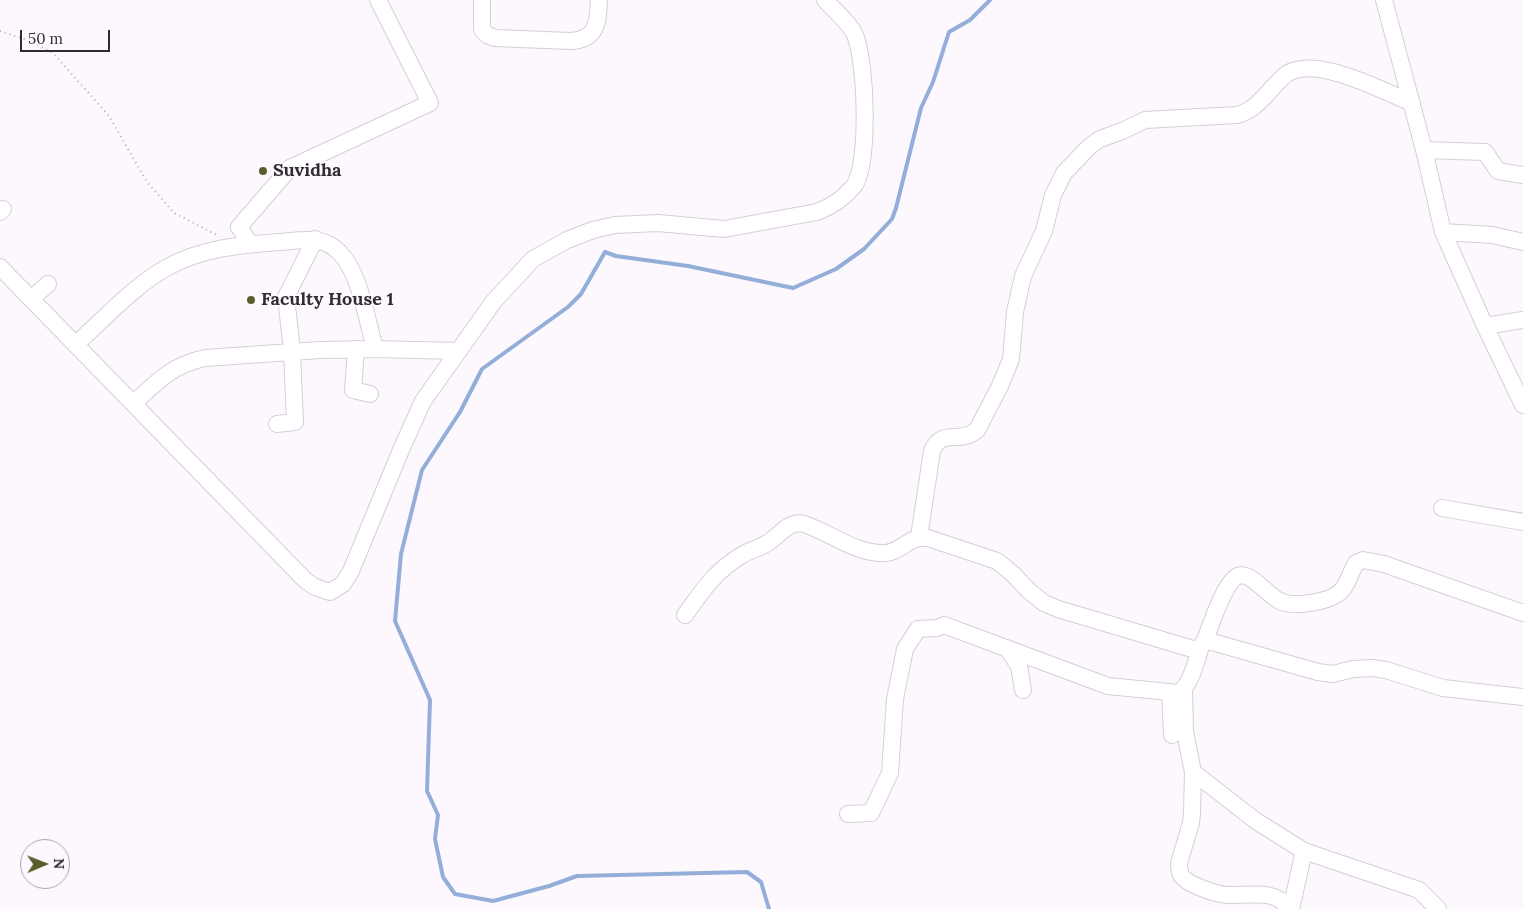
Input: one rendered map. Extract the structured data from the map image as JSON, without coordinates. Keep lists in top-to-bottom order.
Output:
{
  "places": ["Suvidha", "Faculty House 1"],
  "scale_bar": "50 m",
  "north": "right"
}
